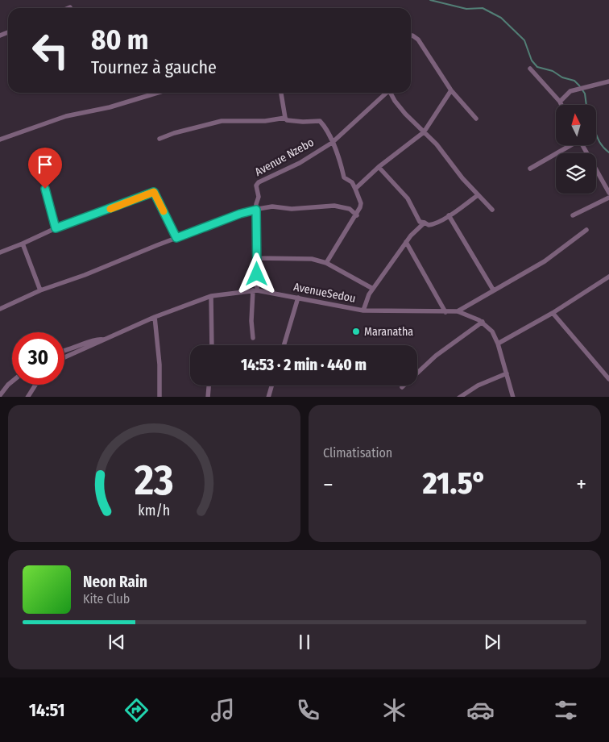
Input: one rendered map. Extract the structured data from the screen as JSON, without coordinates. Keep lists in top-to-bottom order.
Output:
{
  "streets": {
    "street": ["Avenue Nzebo", "AvenueSedou"]
  },
  "crossings": [
    ["Avenue Nzebo", "AvenueSedou"]
  ],
  "places": ["Maranatha"],
  "north": "top",
  "page": {
    "turn": ["80 m", "Tournez à gauche"],
    "limit": "30",
    "trip": "14:53 · 2 min · 440 m",
    "tile": "Climatisation",
    "heat": ["−", "21.5°", "+"],
    "song": ["Neon Rain", "Kite Club"],
    "tabs": "14:51",
    "gauge": ["23", "km/h"]
  }
}
